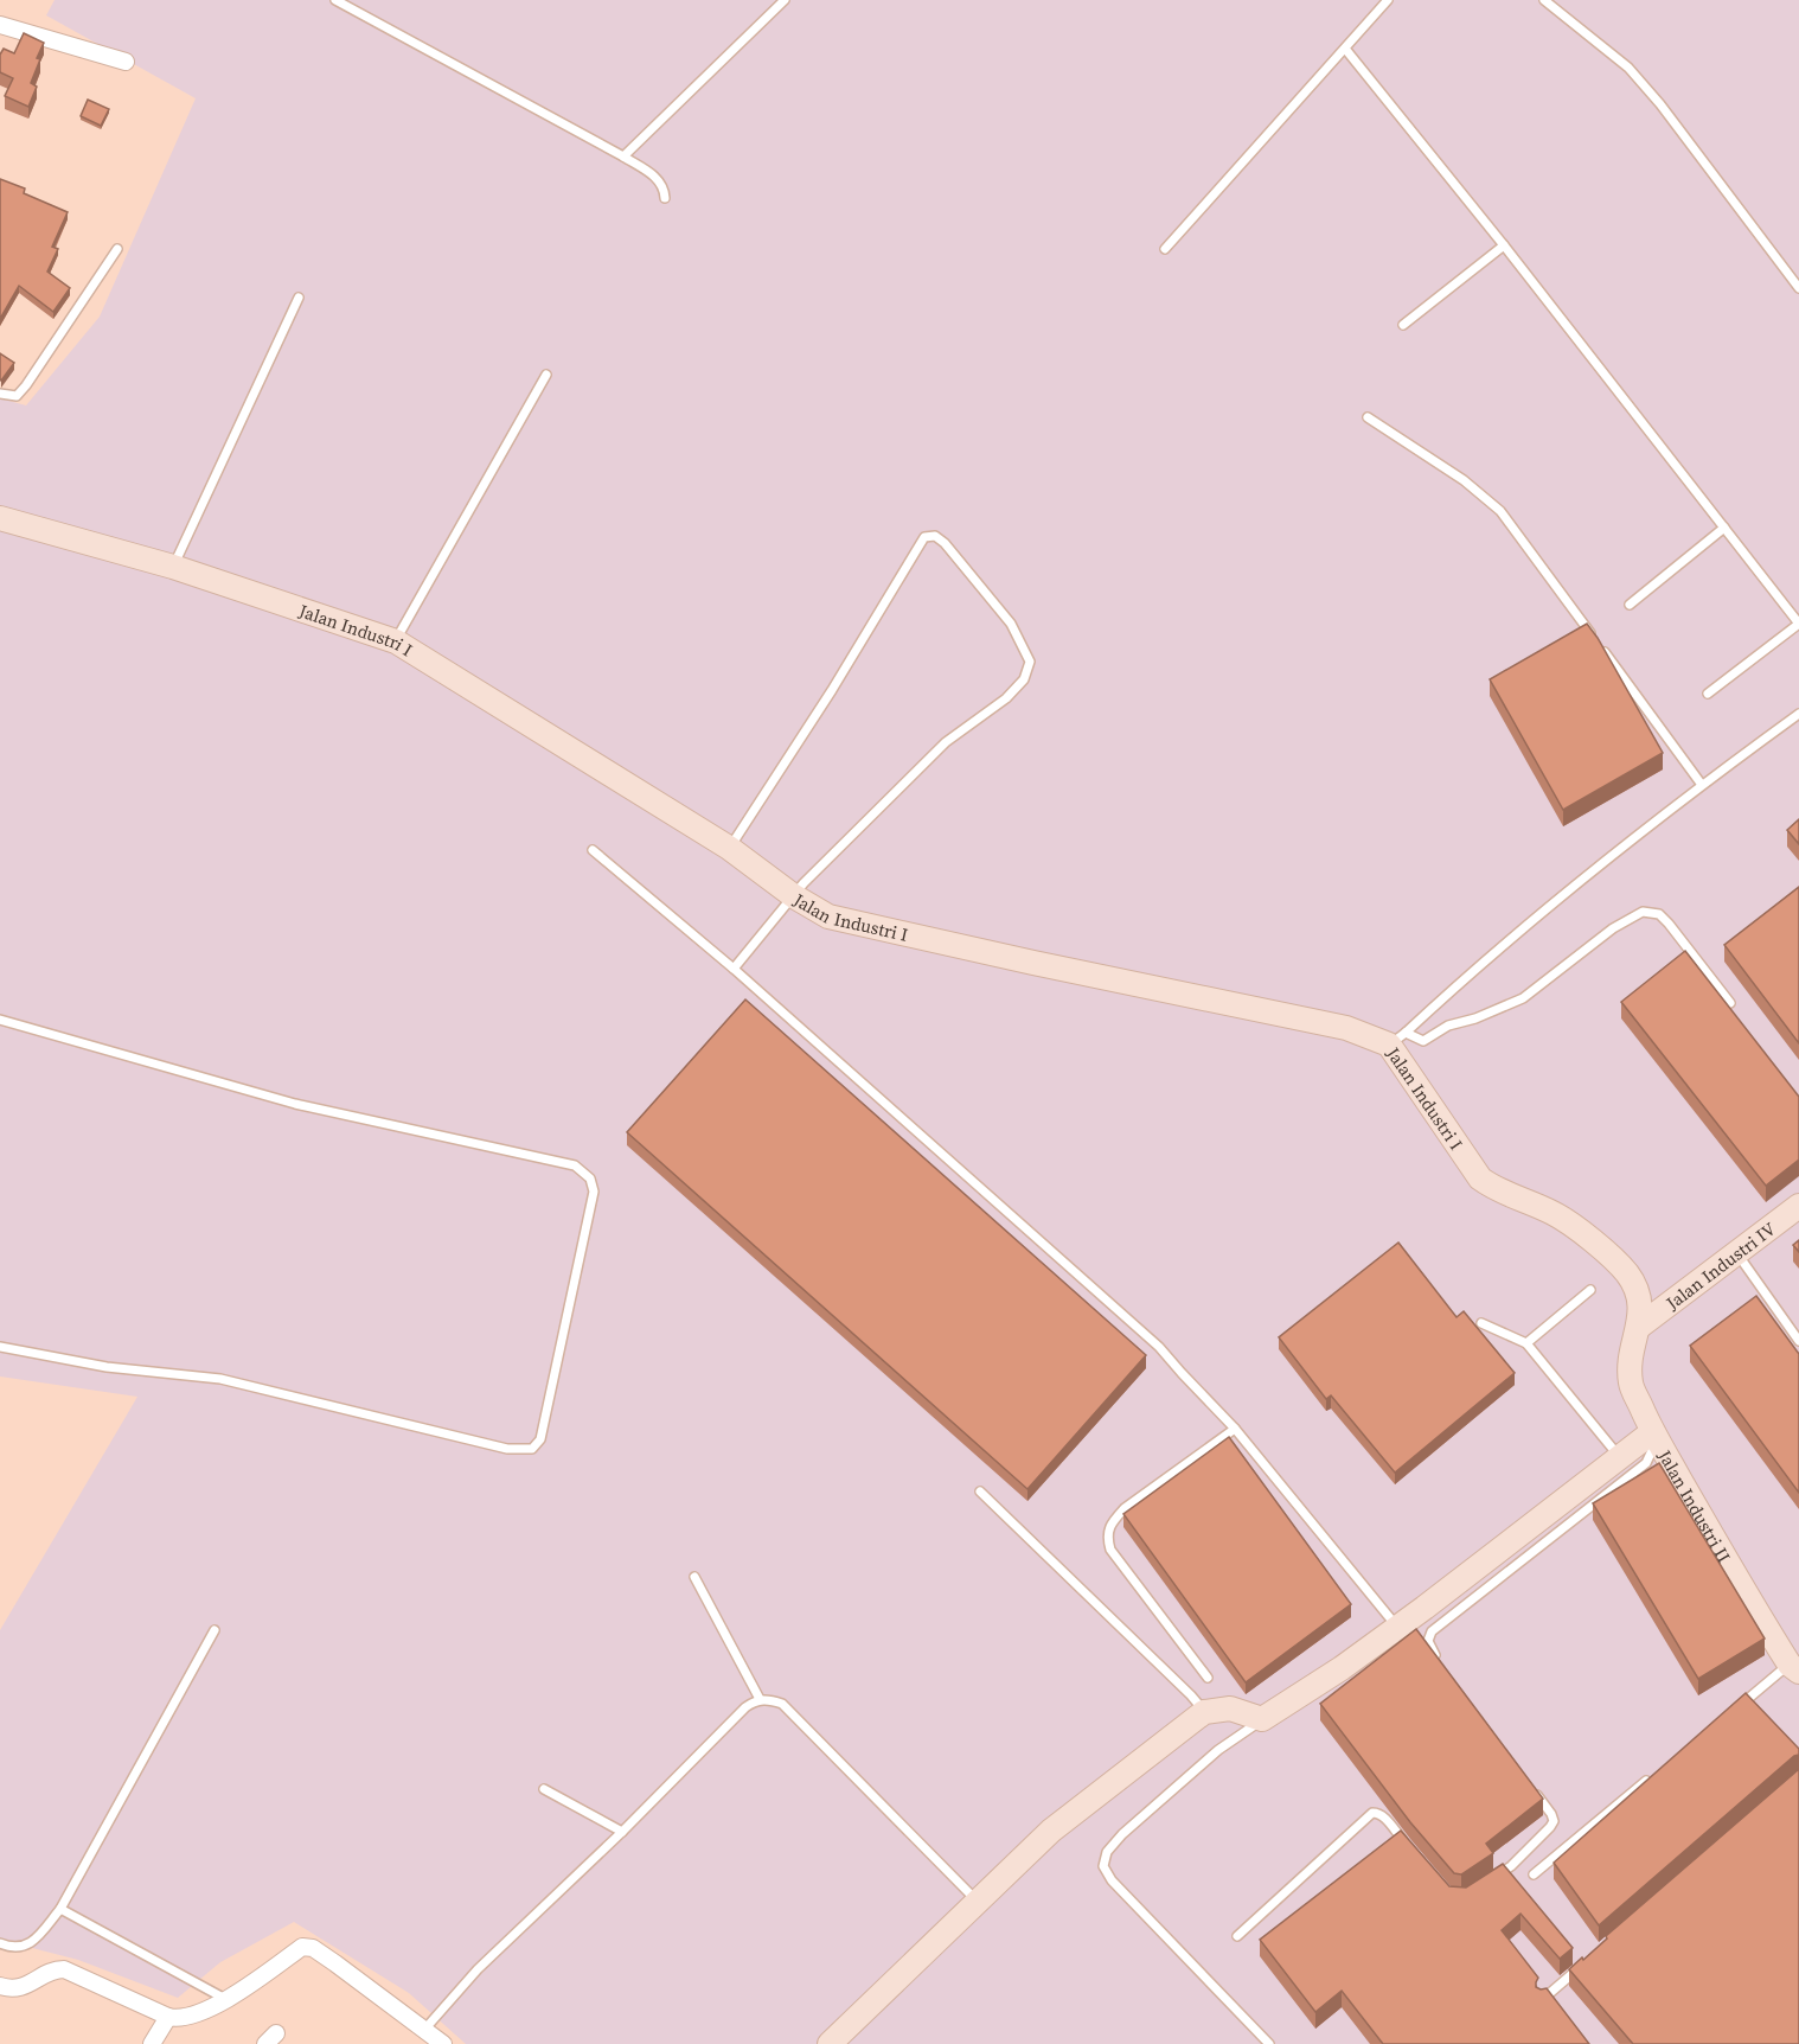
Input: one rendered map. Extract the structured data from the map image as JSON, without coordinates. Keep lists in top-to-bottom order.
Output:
{
  "streets": {
    "main road": ["Jalan Industri I", "Jalan Industri IV", "Jalan Industri II"]
  },
  "crossings": [
    ["Jalan Industri I", "Jalan Industri IV"],
    ["Jalan Industri I", "Jalan Industri II"],
    ["Jalan Industri IV", "Jalan Industri II"]
  ]
}
